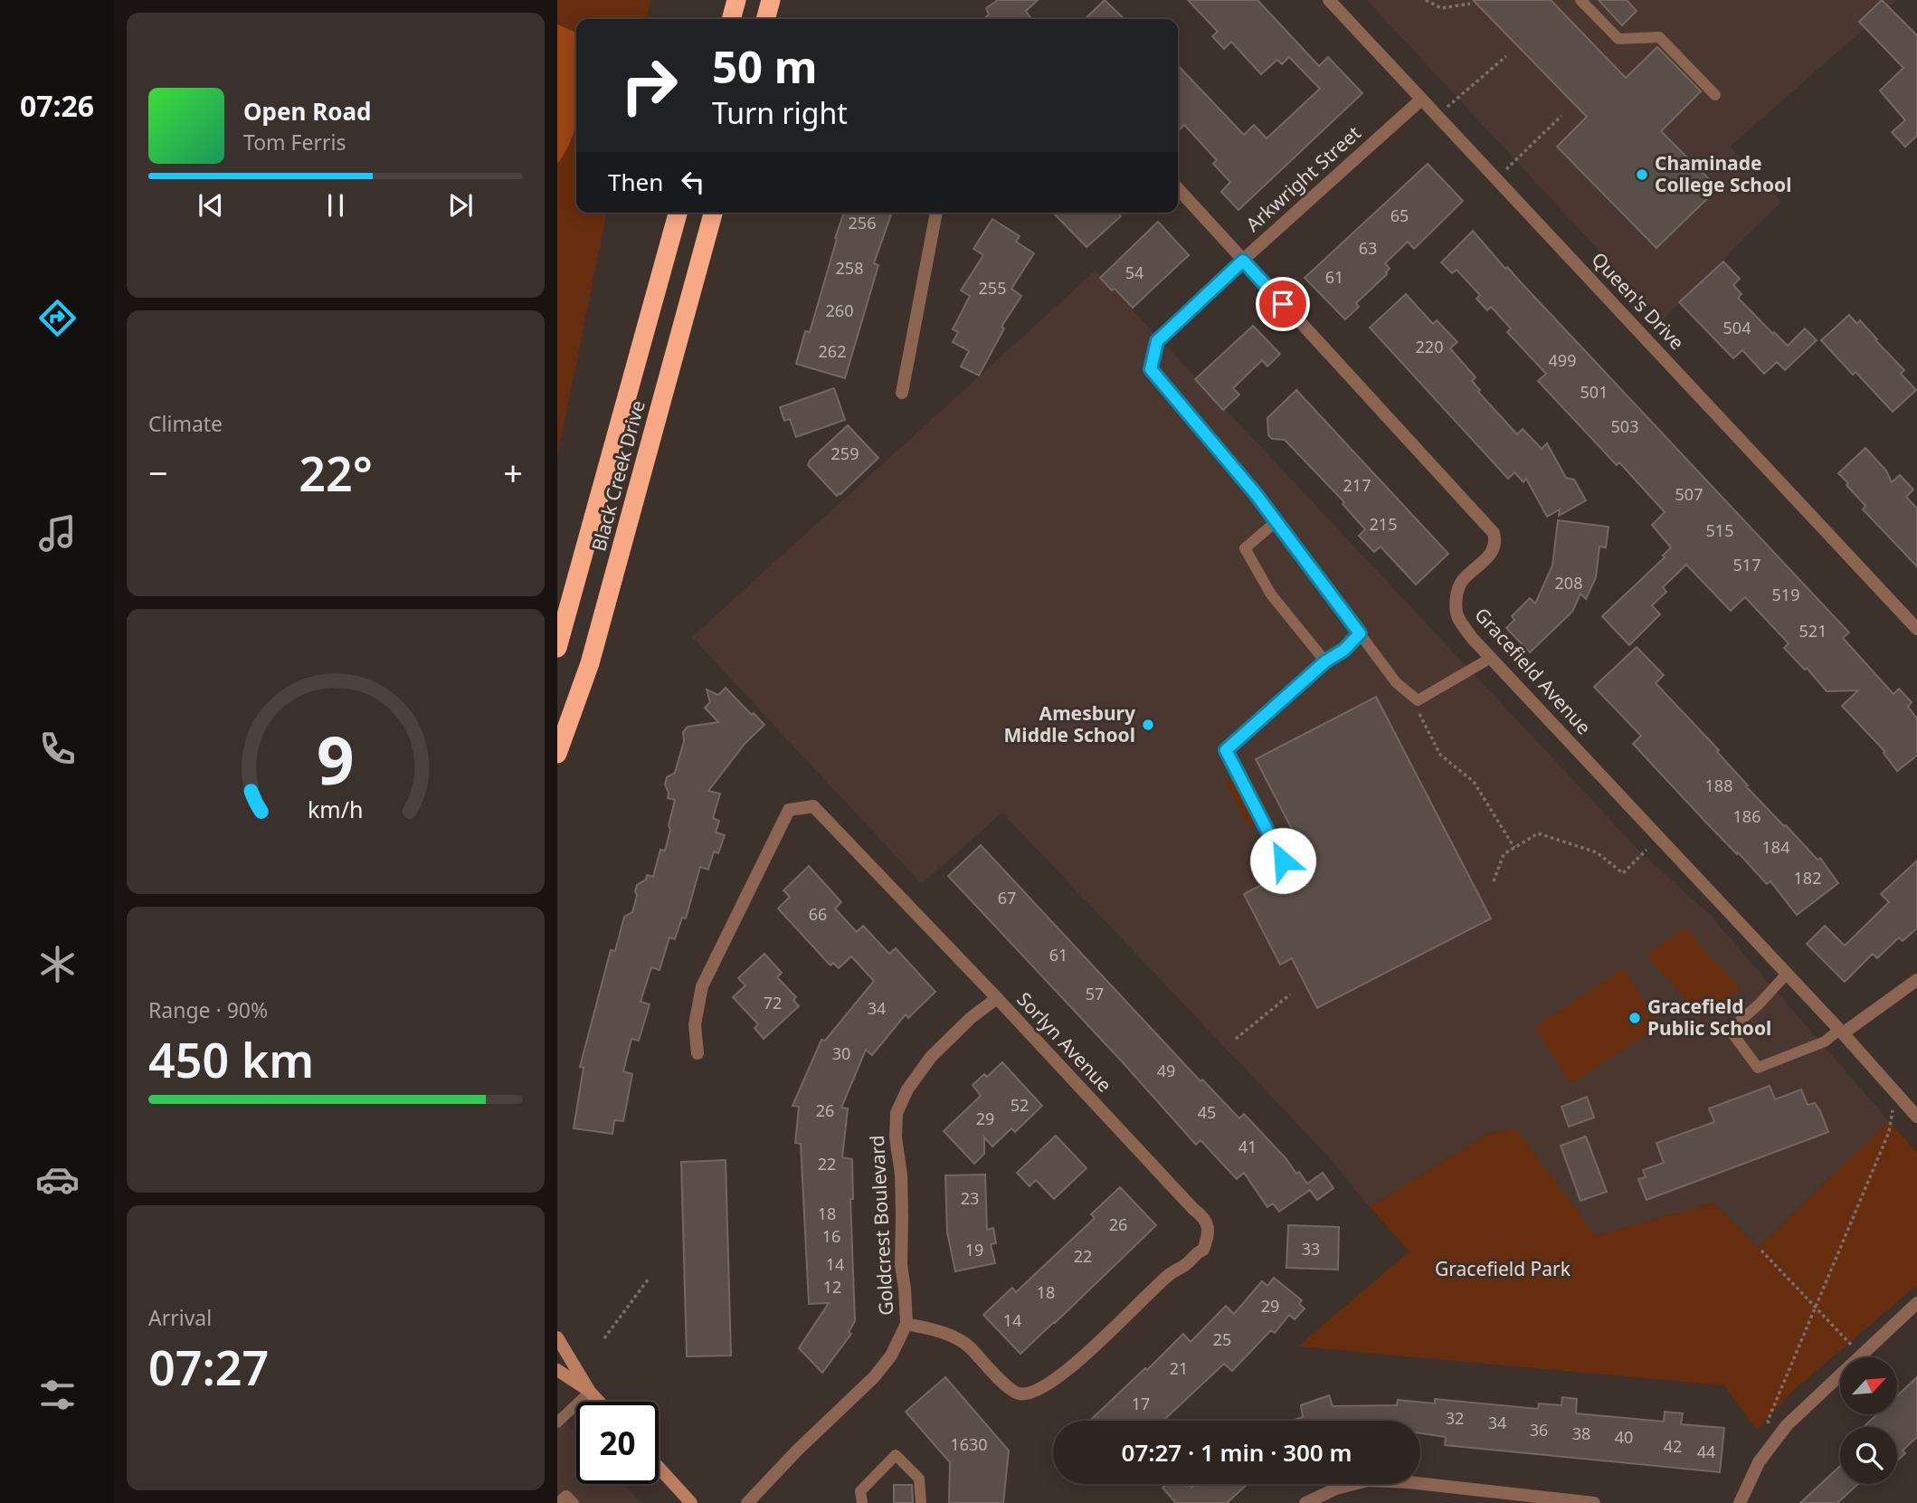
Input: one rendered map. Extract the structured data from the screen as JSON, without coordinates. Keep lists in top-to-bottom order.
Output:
{
  "streets": {
    "highway": ["Black Creek Drive"],
    "street": [
      "Arkwright Street",
      "Queen's Drive",
      "Gracefield Avenue",
      "Sorlyn Avenue",
      "Goldcrest Boulevard"
    ]
  },
  "crossings": [
    ["Arkwright Street", "Queen's Drive"],
    ["Arkwright Street", "Gracefield Avenue"],
    ["Sorlyn Avenue", "Goldcrest Boulevard"]
  ],
  "parks": ["Gracefield Park"],
  "places": ["Chaminade College School", "Amesbury Middle School", "Gracefield Public School"],
  "house_numbers": [
    "65",
    "256",
    "63",
    "258",
    "54",
    "61",
    "255",
    "260",
    "504",
    "220",
    "262",
    "499",
    "501",
    "503",
    "259",
    "217",
    "507",
    "215",
    "515",
    "517",
    "208",
    "519",
    "521",
    "188",
    "186",
    "184",
    "182",
    "67",
    "66",
    "61",
    "57",
    "72",
    "34",
    "30",
    "49",
    "52",
    "26",
    "45",
    "29",
    "41",
    "22",
    "23",
    "18",
    "26",
    "16",
    "33",
    "19",
    "22",
    "14",
    "12",
    "18",
    "29",
    "14",
    "25",
    "21",
    "17",
    "32",
    "34",
    "36",
    "38",
    "40",
    "1630",
    "42",
    "44"
  ],
  "north": "top right",
  "page": {
    "tabs": "07:26",
    "turn": ["50 m", "Turn right"],
    "song": ["Open Road", "Tom Ferris"],
    "then": "Then",
    "tile": [
      "Climate",
      ["Range · 90%", "450 km"],
      ["Arrival", "07:27"]
    ],
    "heat": ["−", "22°", "+"],
    "limit": "20",
    "trip": "07:27 · 1 min · 300 m",
    "gauge": ["9", "km/h"]
  }
}
